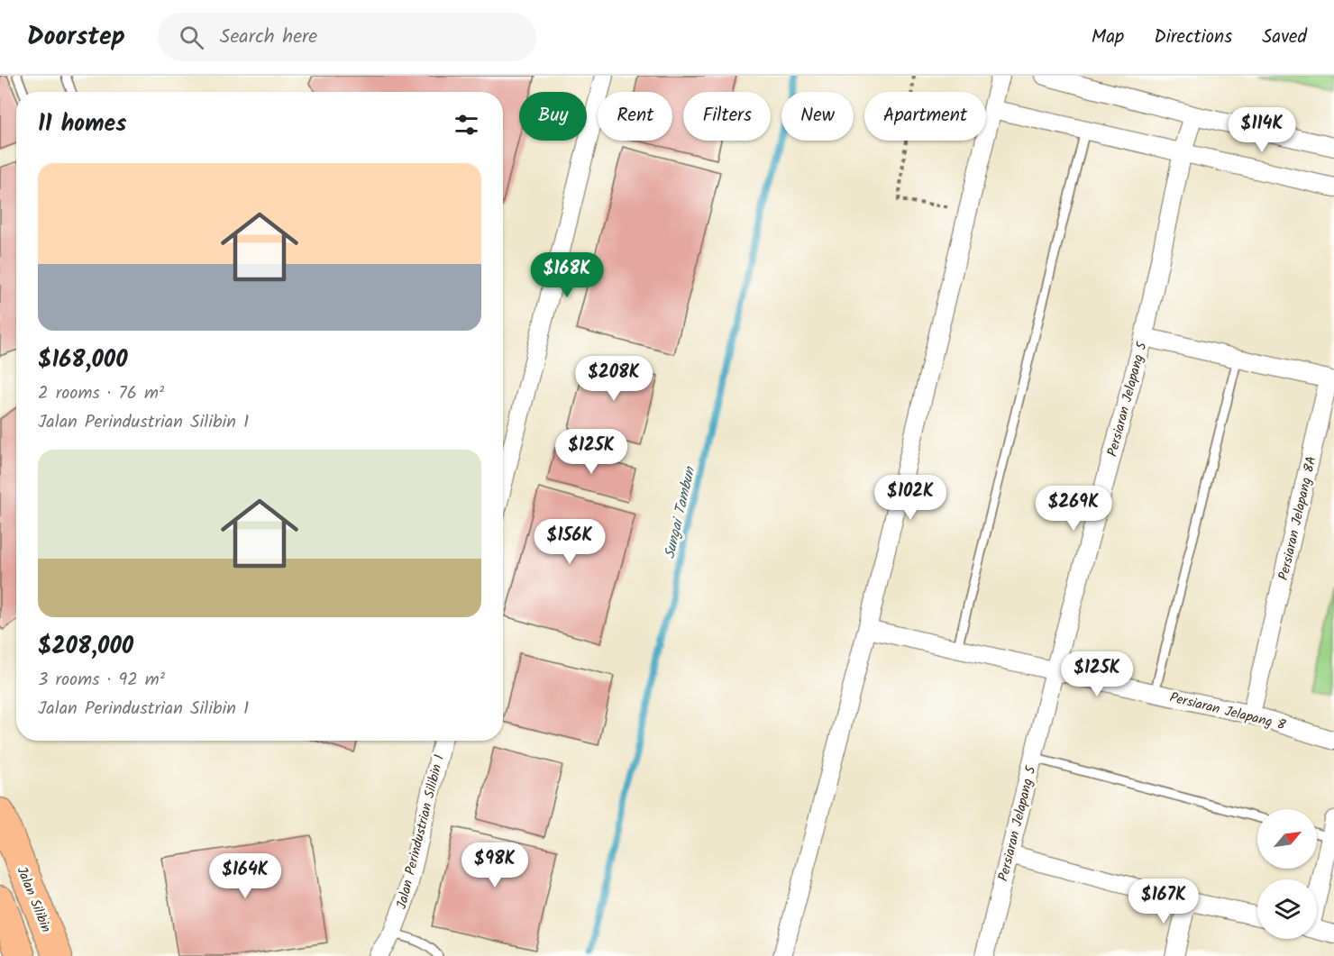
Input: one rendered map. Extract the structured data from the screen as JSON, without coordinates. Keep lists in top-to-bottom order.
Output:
{
  "streets": {
    "main road": ["Jalan Silibin"],
    "street": [
      "Persiaran Jelapang 5",
      "Persiaran Jelapang 8A",
      "Persiaran Jelapang 8",
      "Jalan Perindustrian Silibin 1"
    ]
  },
  "crossings": [
    ["Persiaran Jelapang 5", "Persiaran Jelapang 8A"],
    ["Persiaran Jelapang 5", "Persiaran Jelapang 8"],
    ["Persiaran Jelapang 8A", "Persiaran Jelapang 8"]
  ],
  "water": ["Sungai Tambun"],
  "north": "top right",
  "page": {
    "header": "Doorstep",
    "search": "Search here",
    "nav": ["Map", "Directions", "Saved"],
    "chip": [
      "Buy",
      "Rent",
      "Filters",
      "New",
      "Apartment"
    ],
    "heading": "11 homes",
    "price": [
      "$114K",
      "$168K",
      "$208K",
      "$125K",
      "$102K",
      "$269K",
      "$156K",
      "$125K",
      "$98K",
      "$164K",
      "$167K"
    ],
    "list": [
      {
        "name": "$168,000",
        "note": "2 rooms · 76 m² · Jalan Perindustrian Silibin 1"
      },
      {
        "name": "$208,000",
        "note": "3 rooms · 92 m² · Jalan Perindustrian Silibin 1"
      }
    ]
  }
}
